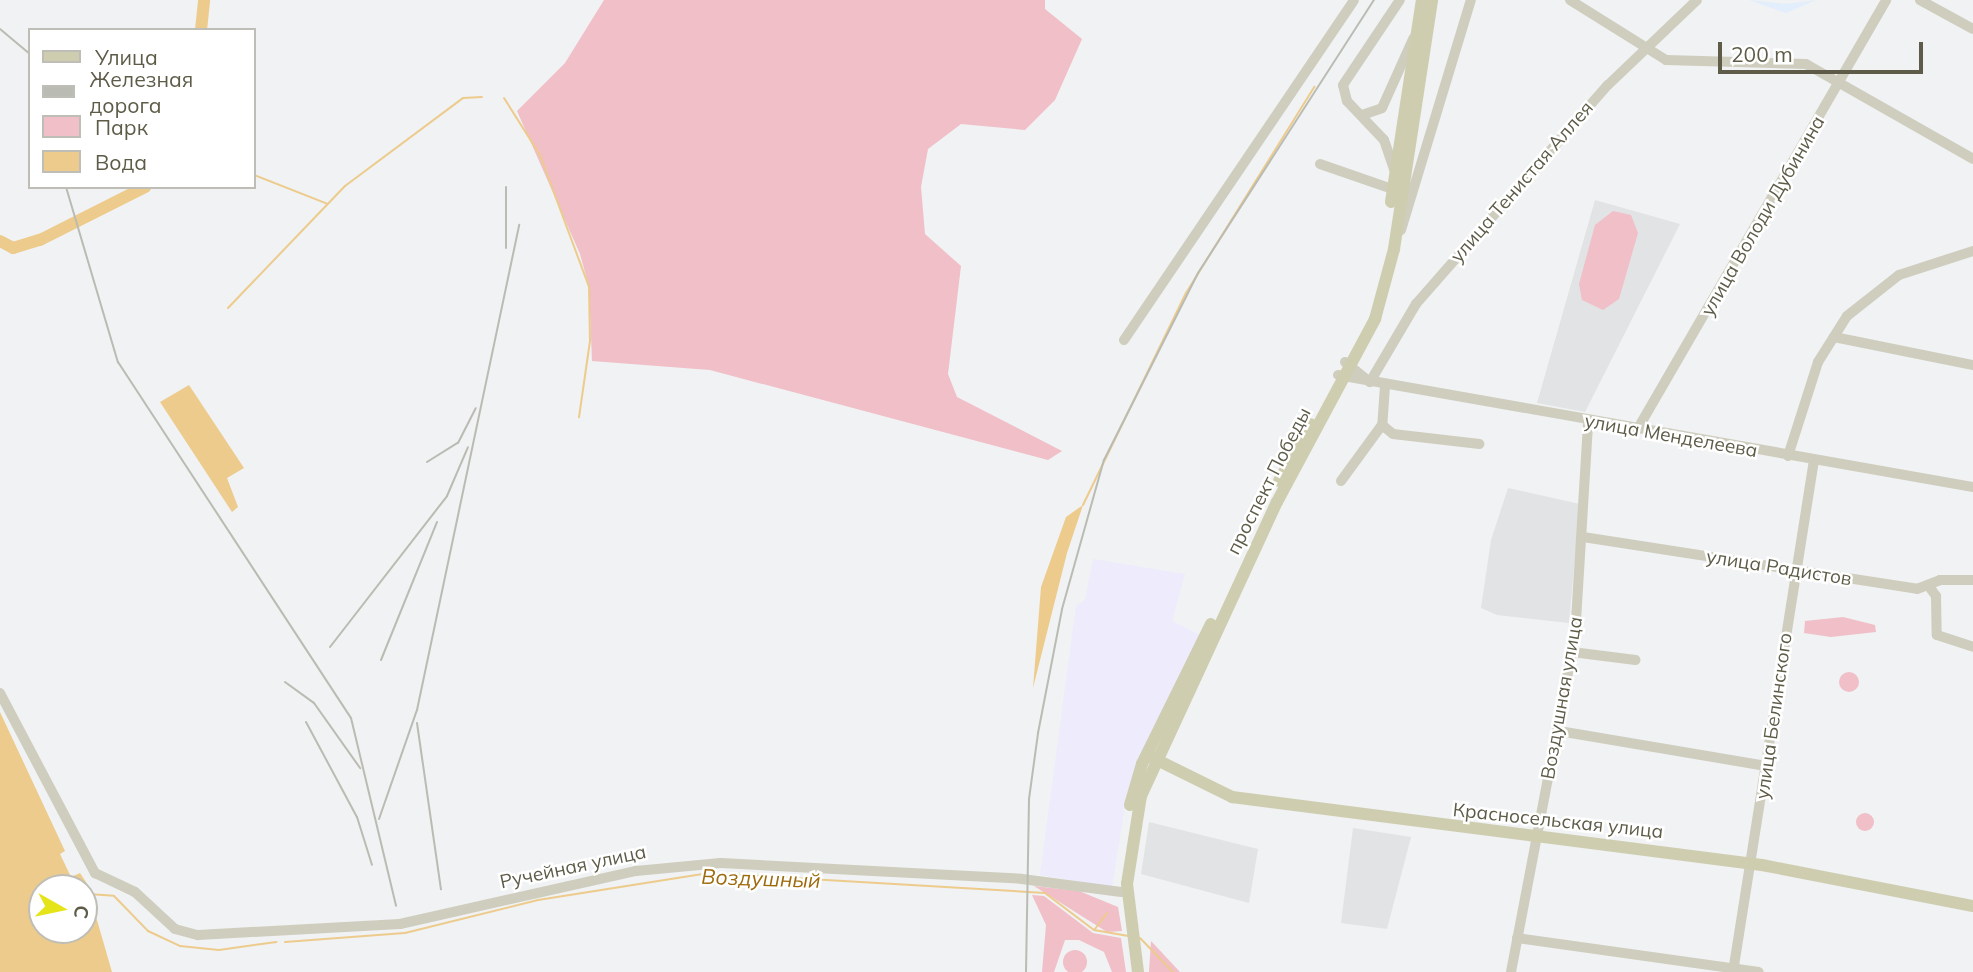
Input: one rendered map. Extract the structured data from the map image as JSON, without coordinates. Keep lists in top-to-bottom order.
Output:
{
  "streets": {
    "main road": ["проспект Победы", "Красносельская улица"],
    "street": [
      "улица Тенистая Аллея",
      "улица Володи Дубинина",
      "улица Менделеева",
      "улица Радистов",
      "Воздушная улица",
      "улица Белинского",
      "Ручейная улица"
    ]
  },
  "crossings": [
    ["улица Тенистая Аллея", "улица Менделеева"],
    ["улица Володи Дубинина", "улица Менделеева"],
    ["улица Менделеева", "проспект Победы"],
    ["улица Менделеева", "Воздушная улица"],
    ["улица Менделеева", "улица Белинского"],
    ["проспект Победы", "Красносельская улица"],
    ["проспект Победы", "Ручейная улица"],
    ["улица Радистов", "Воздушная улица"],
    ["улица Радистов", "улица Белинского"],
    ["Воздушная улица", "Красносельская улица"],
    ["улица Белинского", "Красносельская улица"]
  ],
  "water": ["Воздушный"],
  "legend": [
    "Улица",
    "Железная дорога",
    "Парк",
    "Вода"
  ],
  "scale_bar": "200 m",
  "north": "right"
}
